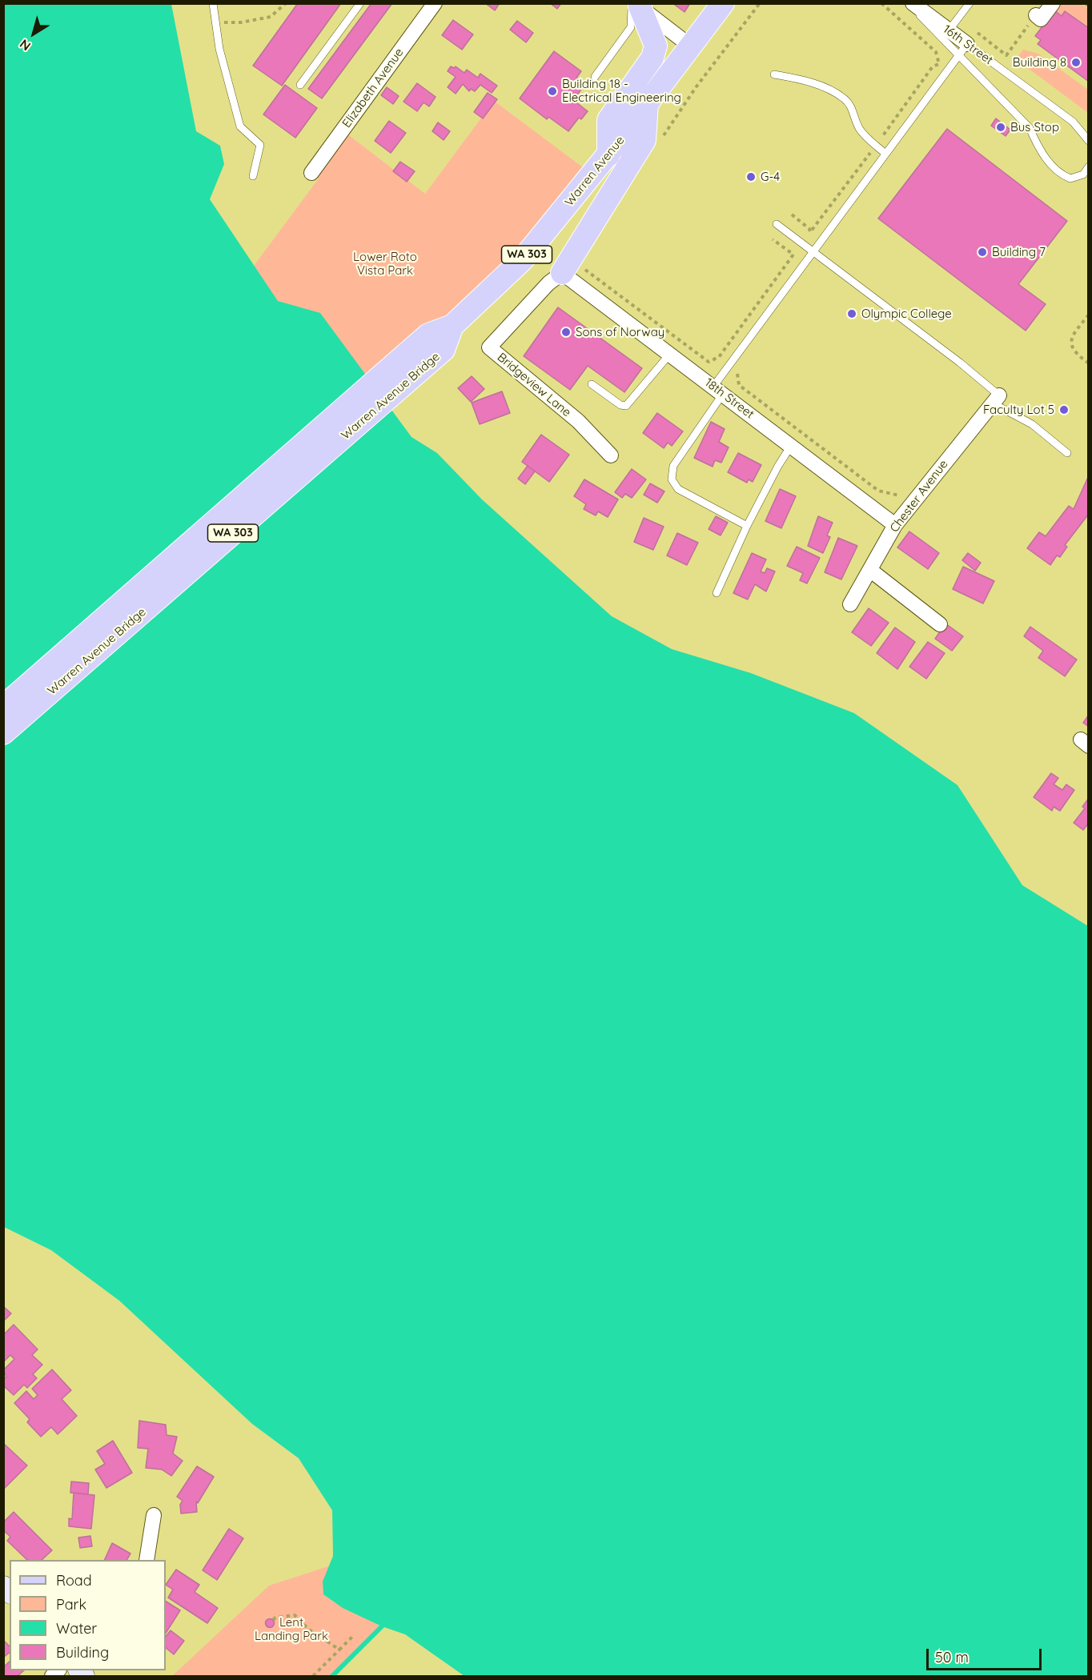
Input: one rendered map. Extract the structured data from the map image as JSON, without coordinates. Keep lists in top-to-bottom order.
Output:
{
  "streets": {
    "main road": ["Warren Avenue", "WA 303", "Warren Avenue Bridge"],
    "street": [
      "16th Street",
      "Elizabeth Avenue",
      "Bridgeview Lane",
      "18th Street",
      "Chester Avenue"
    ]
  },
  "crossings": [
    ["Warren Avenue", "Warren Avenue Bridge"],
    ["Bridgeview Lane", "18th Street"],
    ["18th Street", "Chester Avenue"]
  ],
  "parks": ["Lower Roto Vista Park", "Lent Landing Park"],
  "places": [
    "Building 8",
    "Building 18 - Electrical Engineering",
    "Bus Stop",
    "G-4",
    "Building 7",
    "Olympic College",
    "Sons of Norway",
    "Faculty Lot 5"
  ],
  "legend": [
    "Road",
    "Park",
    "Water",
    "Building"
  ],
  "scale_bar": "50 m",
  "north": "bottom left"
}
